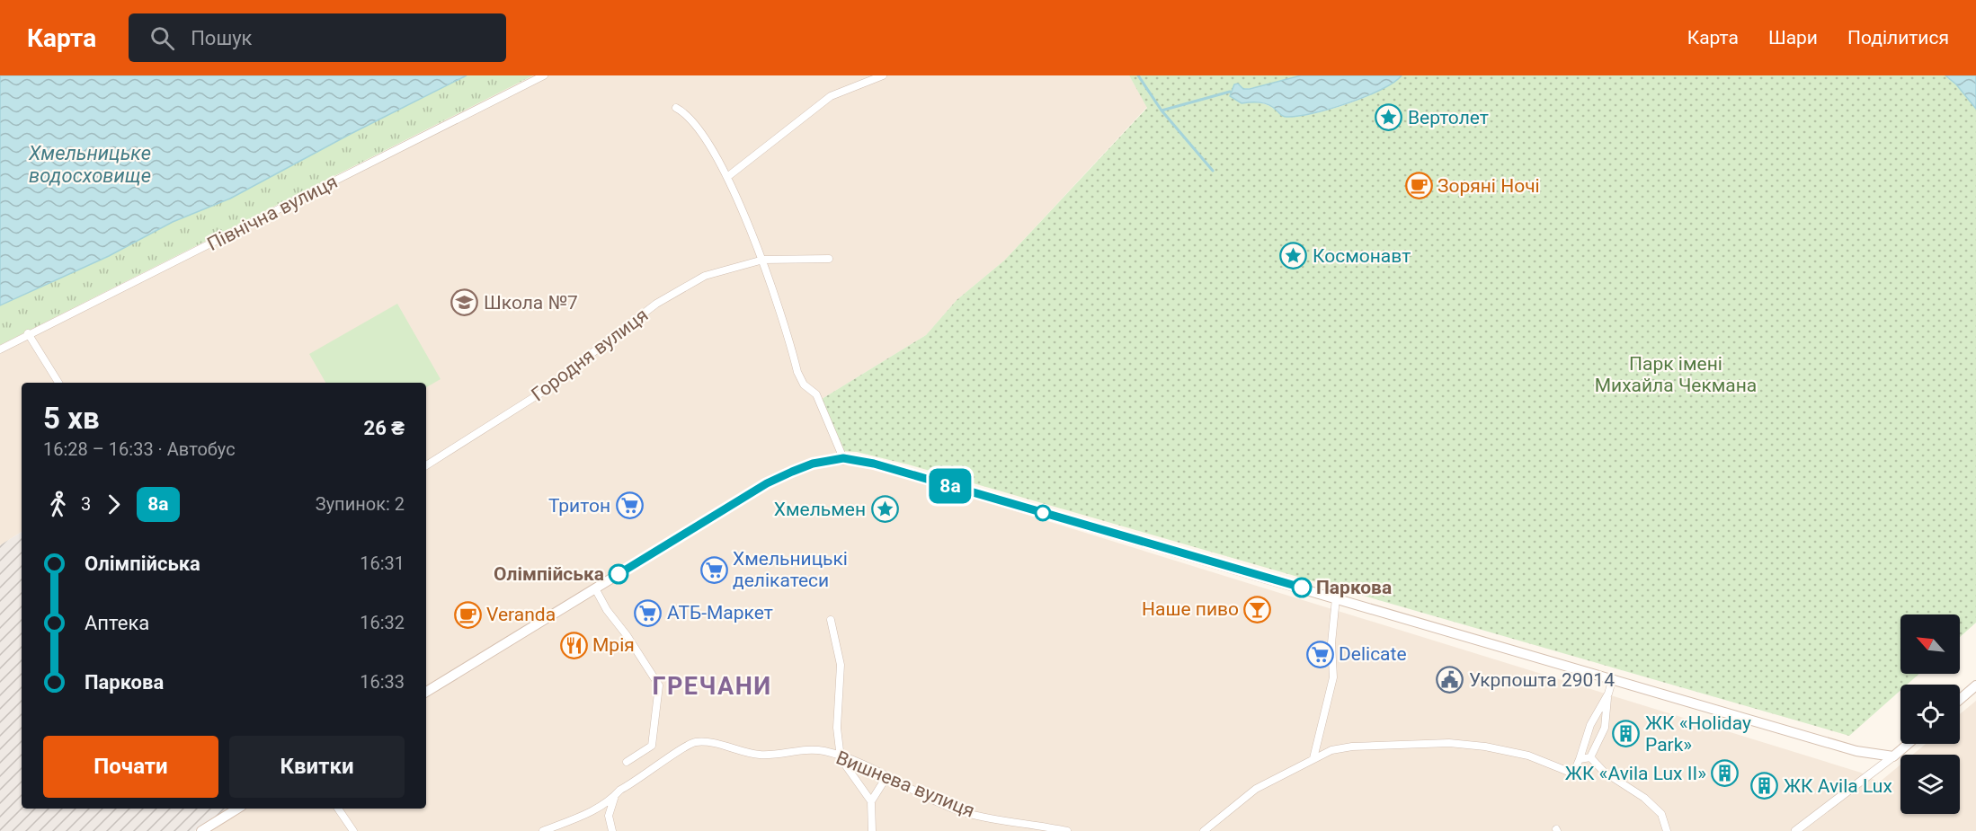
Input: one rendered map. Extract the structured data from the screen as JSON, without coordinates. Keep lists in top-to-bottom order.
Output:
{
  "streets": {
    "street": ["Північна вулиця", "Городня вулиця", "Вишнева вулиця"]
  },
  "districts": ["ГРЕЧАНИ"],
  "water": ["Хмельницьке водосховище"],
  "parks": ["Парк імені Михайла Чекмана"],
  "places": {
    "place": ["Вертолет", "Космонавт", "Хмельмен"],
    "cafe": ["Зоряні Ночі", "Veranda"],
    "school or university": ["Школа №7"],
    "supermarket": [
      "Тритон",
      "Хмельницькі делікатеси",
      "АТБ-Маркет",
      "Delicate"
    ],
    "other": ["Олiмпiйська", "Паркова"],
    "bar": ["Наше пиво"],
    "restaurant": ["Мрія"],
    "public building": ["Укрпошта 29014"],
    "building": ["ЖК «Holiday Park»", "ЖК «Avila Lux II»", "ЖК Avila Lux"]
  },
  "lines": ["bus line 8а"],
  "north": "top left",
  "page": {
    "header": "Карта",
    "search": "Пошук",
    "nav": ["Карта", "Шари", "Поділитися"],
    "on_map": "8а",
    "heading": ["5 хв", "16:28 – 16:33 · Автобус", "26 ₴"],
    "legs": ["3", "8а", "Зупинок: 2"],
    "list": [
      {
        "name": "Олiмпiйська",
        "value": "16:31"
      },
      {
        "name": "Аптека",
        "value": "16:32"
      },
      {
        "name": "Паркова",
        "value": "16:33"
      }
    ],
    "buttons": ["Почати", "Квитки"]
  }
}
